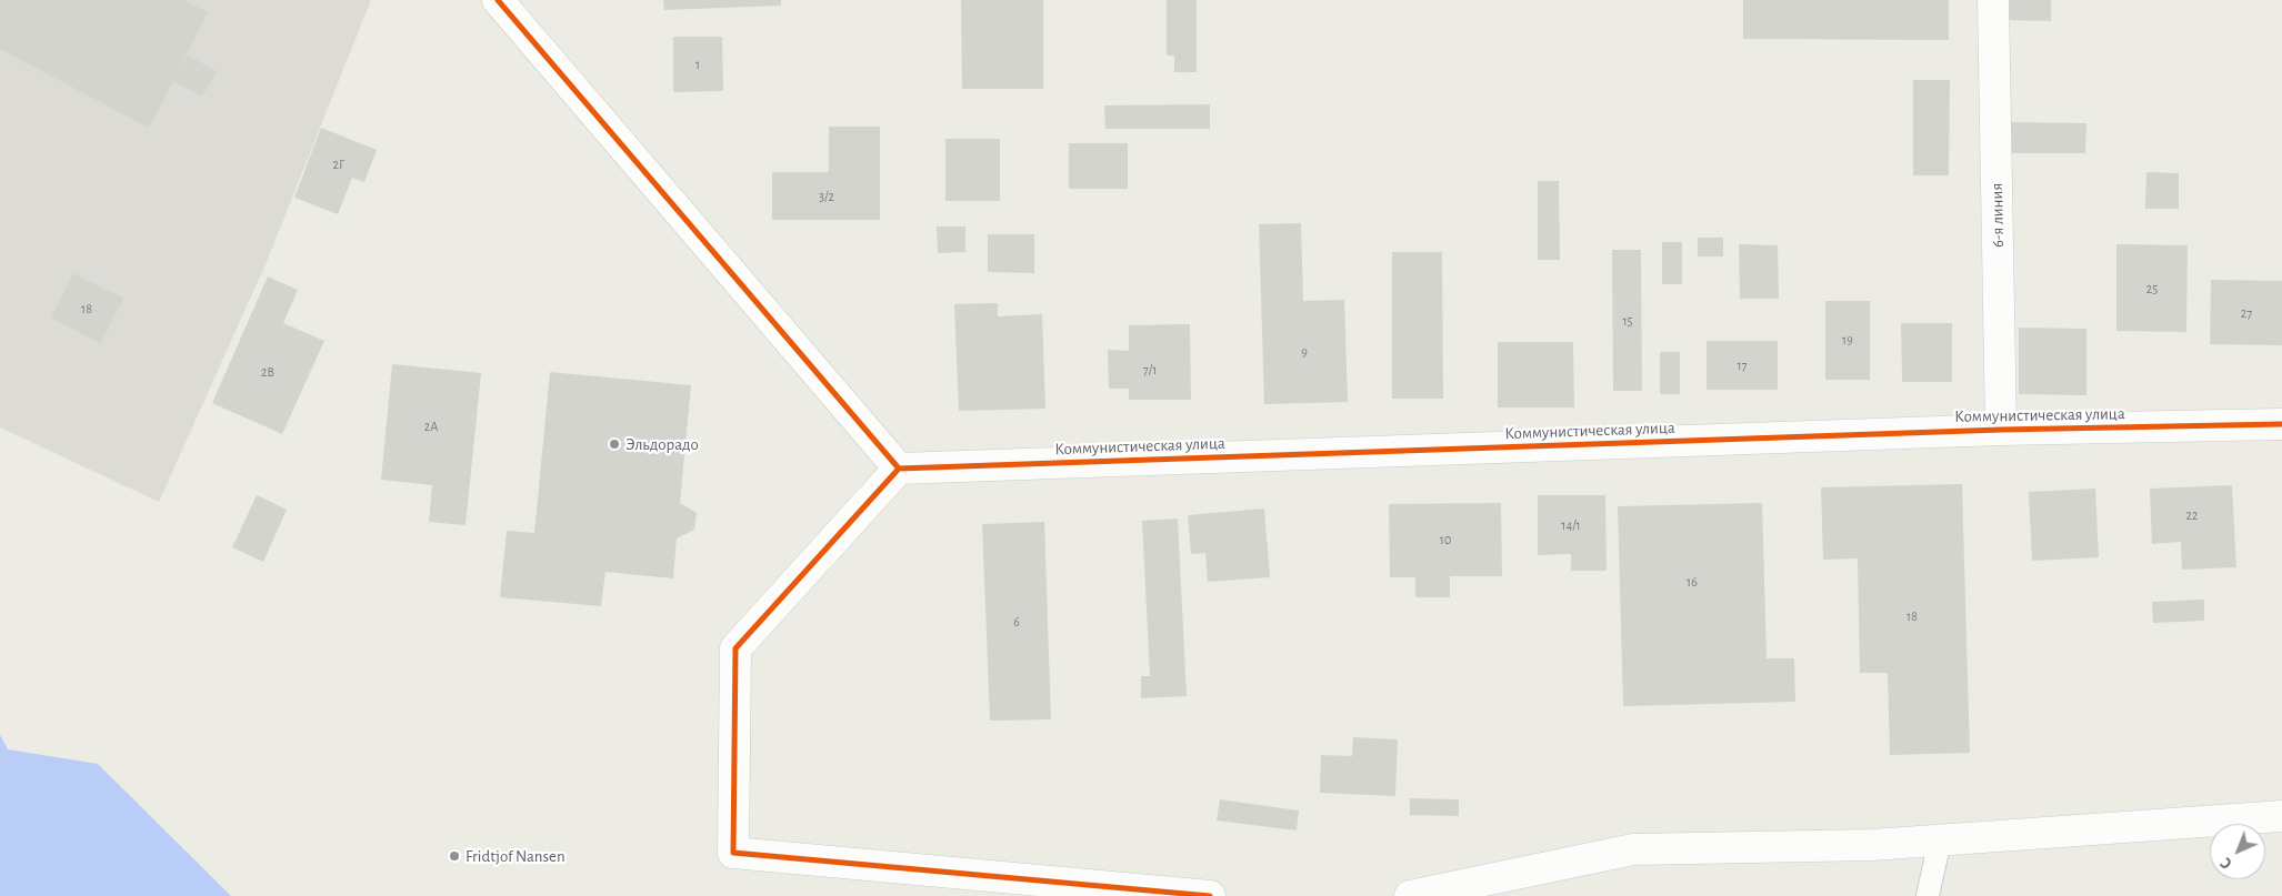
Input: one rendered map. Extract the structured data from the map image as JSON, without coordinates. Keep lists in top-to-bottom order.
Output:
{
  "streets": {
    "street": ["6-я линия", "Коммунистическая улица"]
  },
  "crossings": [
    ["6-я линия", "Коммунистическая улица"]
  ],
  "places": ["Эльдорадо", "Fridtjof Nansen"],
  "house_numbers": [
    "1",
    "2Г",
    "3/2",
    "25",
    "18",
    "27",
    "15",
    "19",
    "9",
    "17",
    "7/1",
    "2В",
    "2А",
    "22",
    "14/1",
    "10",
    "16",
    "18",
    "6"
  ],
  "north": "bottom left"
}
